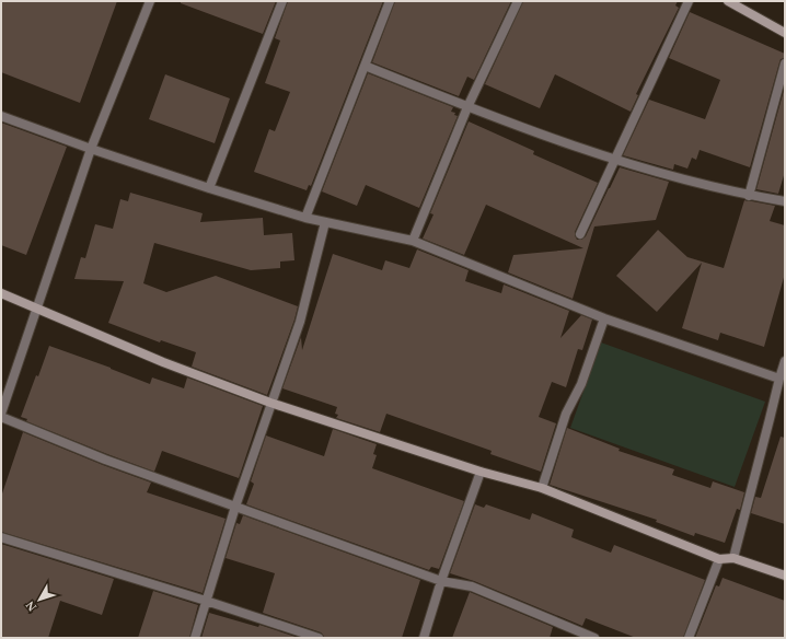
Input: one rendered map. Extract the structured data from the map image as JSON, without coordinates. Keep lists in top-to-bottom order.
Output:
{
  "north": "bottom left"
}
